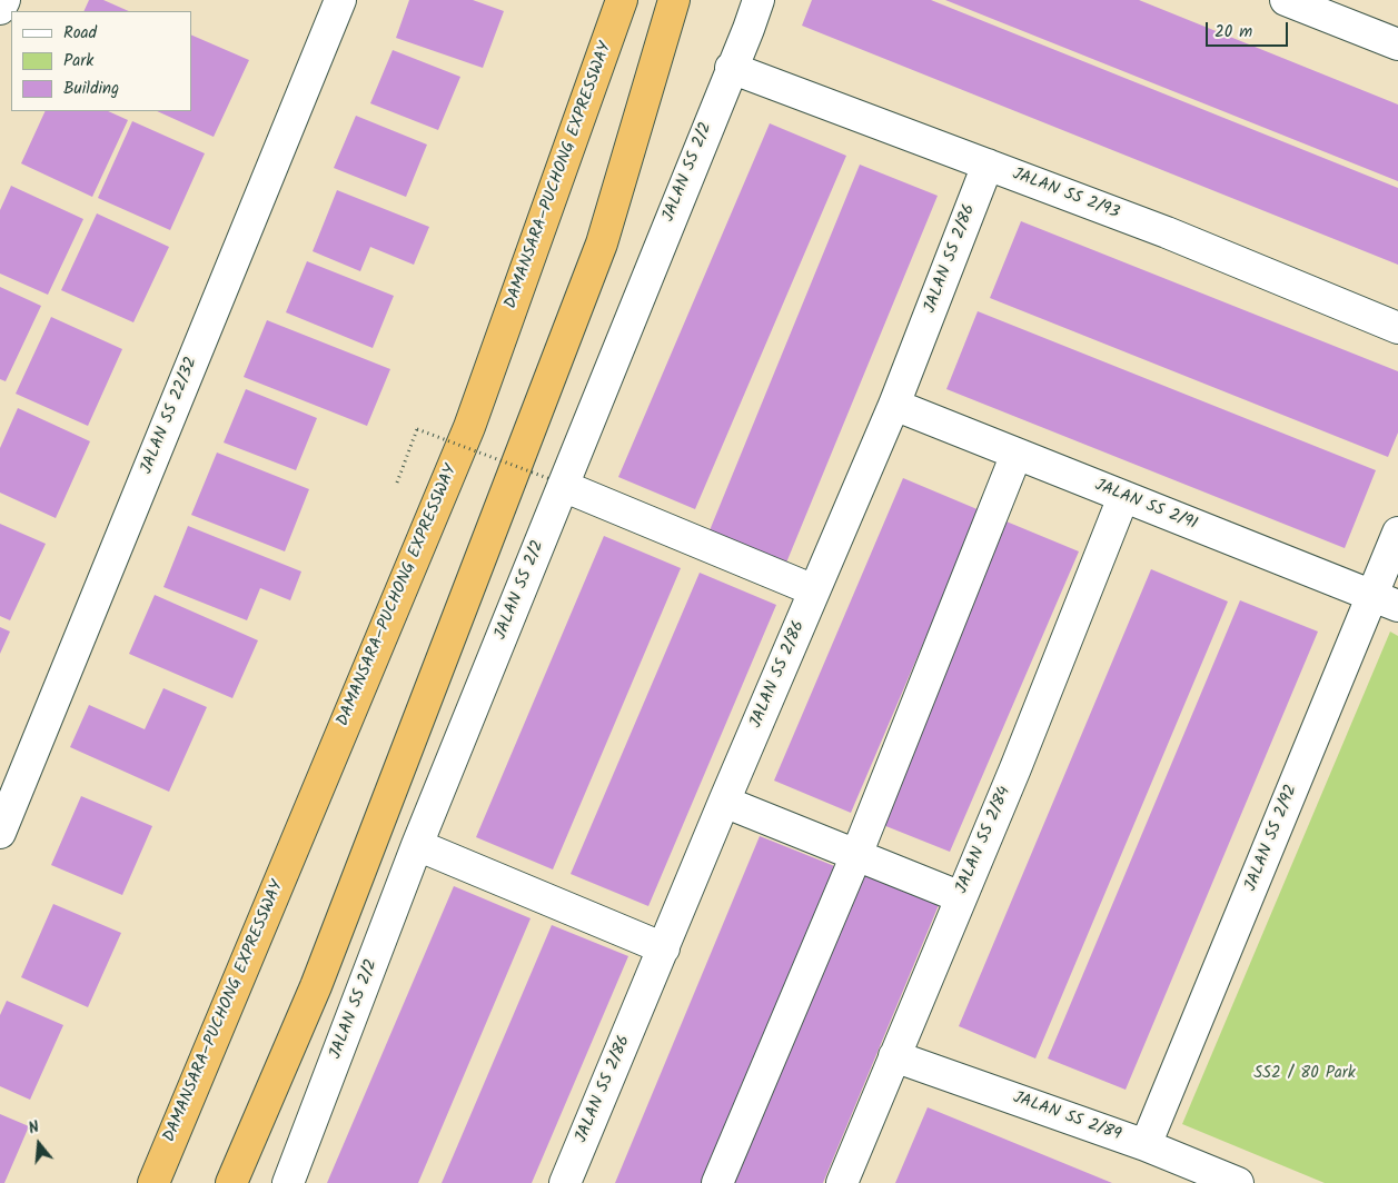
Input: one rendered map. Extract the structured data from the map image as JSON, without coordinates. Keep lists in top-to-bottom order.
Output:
{
  "streets": {
    "highway": ["DAMANSARA–PUCHONG EXPRESSWAY"],
    "street": [
      "JALAN SS 2/2",
      "JALAN SS 2/93",
      "JALAN SS 2/86",
      "JALAN SS 22/32",
      "JALAN SS 2/91",
      "JALAN SS 2/92",
      "JALAN SS 2/84",
      "JALAN SS 2/89"
    ]
  },
  "crossings": [
    ["JALAN SS 2/2", "JALAN SS 2/93"],
    ["JALAN SS 2/93", "JALAN SS 2/86"],
    ["JALAN SS 2/86", "JALAN SS 2/91"],
    ["JALAN SS 2/91", "JALAN SS 2/92"],
    ["JALAN SS 2/91", "JALAN SS 2/84"],
    ["JALAN SS 2/92", "JALAN SS 2/89"],
    ["JALAN SS 2/84", "JALAN SS 2/89"]
  ],
  "parks": ["SS2 / 80 Park"],
  "legend": ["Road", "Park", "Building"],
  "scale_bar": "20 m",
  "north": "top"
}
